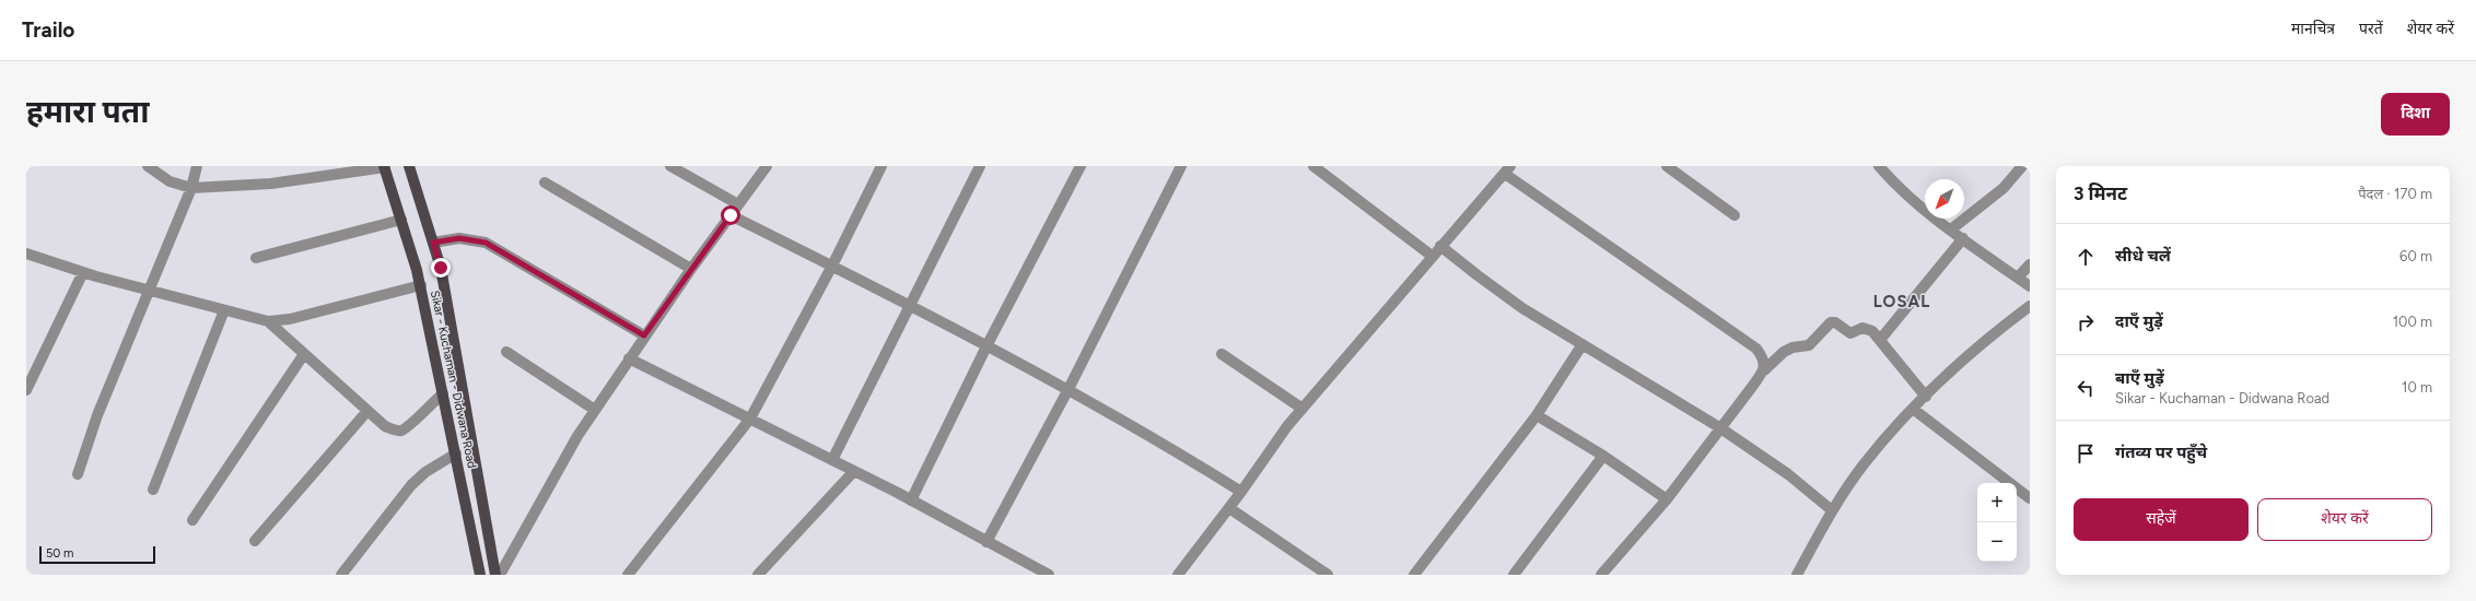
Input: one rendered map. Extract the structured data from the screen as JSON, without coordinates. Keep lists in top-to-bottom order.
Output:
{
  "streets": {
    "main road": ["Sikar - Kuchaman - Didwana Road"]
  },
  "districts": ["LOSAL"],
  "scale_bar": "50 m",
  "north": "bottom left",
  "page": {
    "header": "Trailo",
    "nav": ["मानचित्र", "परतें", "शेयर करें"],
    "title": "हमारा पता",
    "buttons": [
      "दिशा",
      ["सहेजें", "शेयर करें"]
    ],
    "heading": ["3 मिनट", "पैदल · 170 m"],
    "list": [
      ["सीधे चलें", "60 m"],
      ["दाएँ मुड़ें", "100 m"],
      ["बाएँ मुड़ें", "Sikar - Kuchaman - Didwana Road", "10 m"],
      "गंतव्य पर पहुँचे"
    ],
    "map_buttons": ["+", "−"],
    "scale": "50 m"
  }
}
